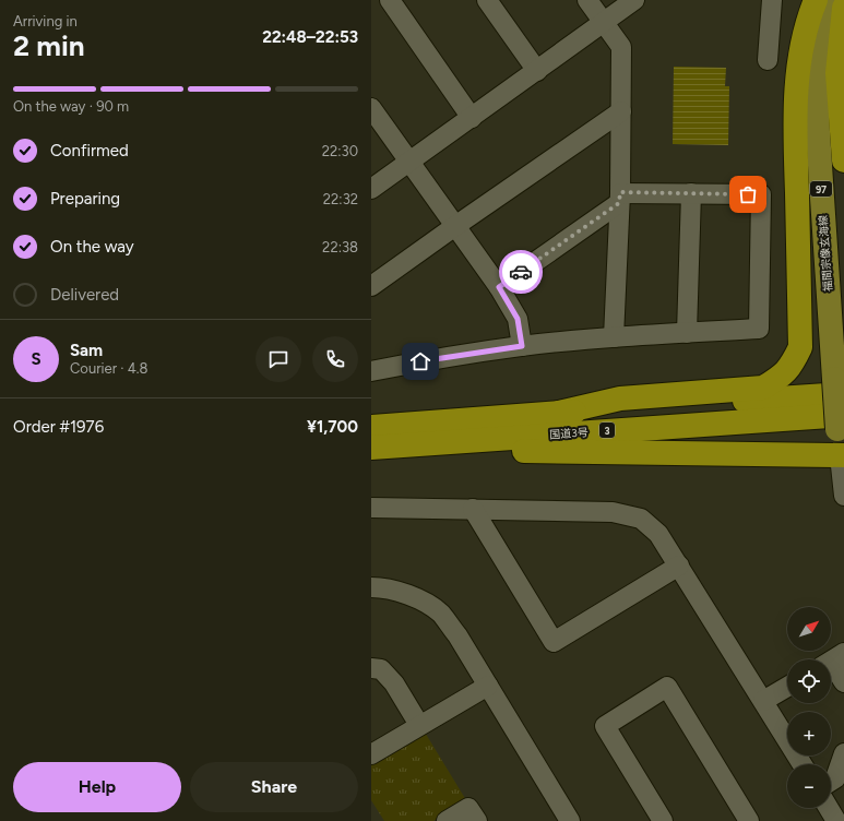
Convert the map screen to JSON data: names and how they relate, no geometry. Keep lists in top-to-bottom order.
{
  "streets": {
    "highway": ["3", "国道3号"],
    "main road": ["97", "福間宗像玄海線"]
  },
  "crossings": [
    ["福間宗像玄海線", "国道3号"]
  ],
  "north": "top right",
  "page": {
    "heading": ["2 min", "Arriving in", "22:48–22:53"],
    "panel": [
      "Sam",
      "Courier · 4.8",
      "Order #1976",
      "¥1,700"
    ],
    "bar": "On the way · 90 m",
    "list": [
      ["Confirmed", "22:30"],
      ["Preparing", "22:32"],
      ["On the way", "22:38"],
      "Delivered"
    ],
    "round": "S",
    "map_buttons": ["+", "−"],
    "buttons": ["Help", "Share"]
  }
}
